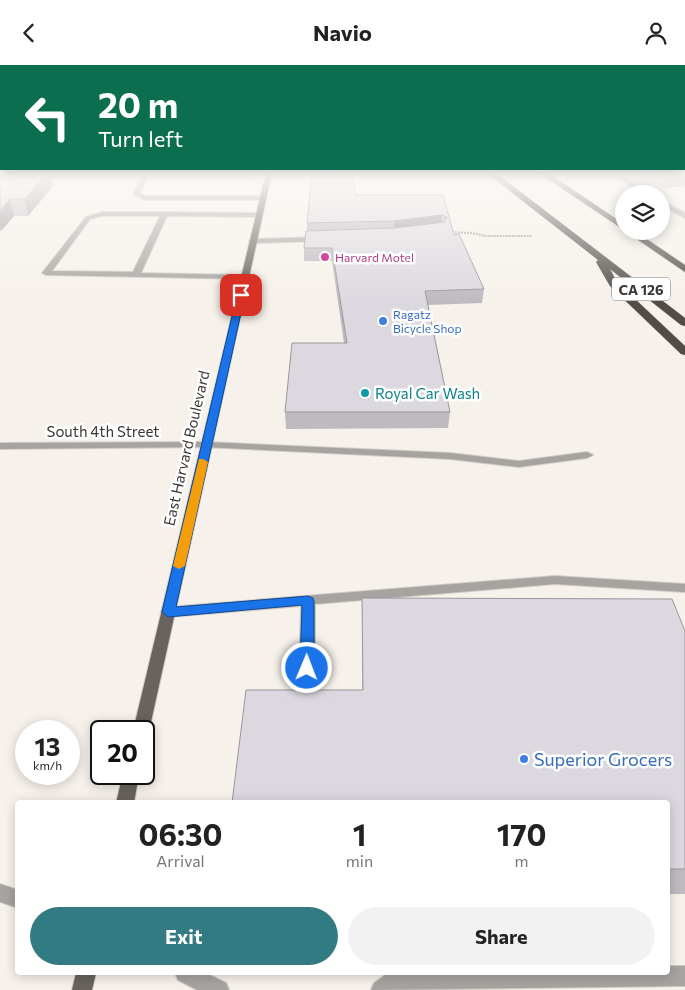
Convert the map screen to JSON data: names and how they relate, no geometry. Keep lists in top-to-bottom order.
{
  "streets": {
    "highway": ["CA 126"],
    "main road": ["East Harvard Boulevard"],
    "street": ["South 4th Street"]
  },
  "crossings": [
    ["South 4th Street", "East Harvard Boulevard"]
  ],
  "places": [
    "Harvard Motel",
    "Ragatz Bicycle Shop",
    "Royal Car Wash",
    "Superior Grocers"
  ],
  "page": {
    "header": "Navio",
    "turn": ["20 m", "Turn left"],
    "speed": "13 km/h",
    "limit": "20",
    "eta": [
      "06:30",
      "Arrival",
      "1",
      "min",
      "170",
      "m"
    ],
    "buttons": ["Exit", "Share"]
  }
}
